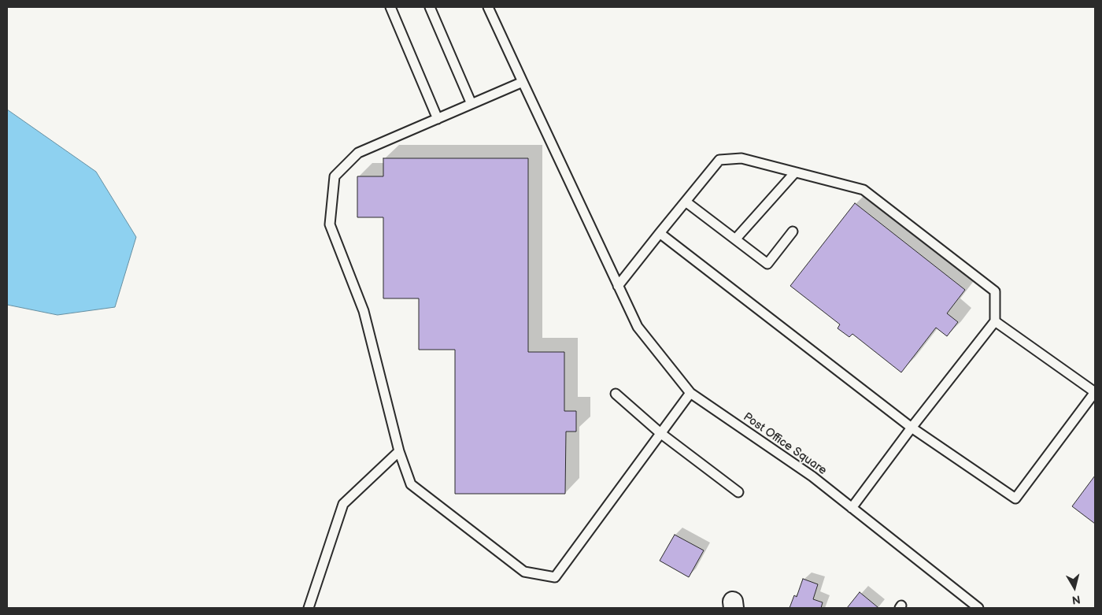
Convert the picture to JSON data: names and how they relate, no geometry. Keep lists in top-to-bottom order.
{
  "streets": {
    "lane": ["Post Office Square"]
  },
  "north": "bottom"
}
